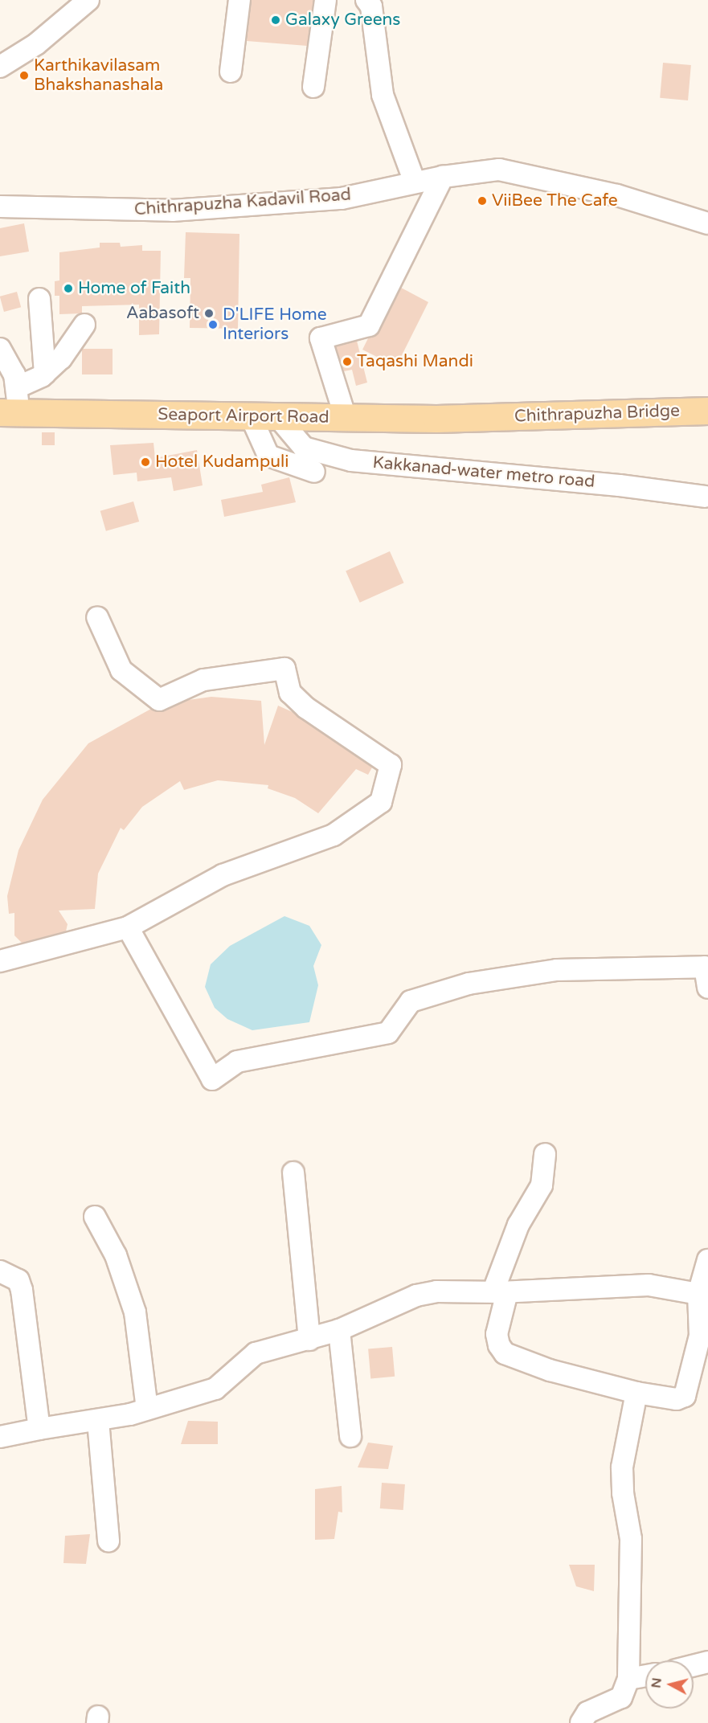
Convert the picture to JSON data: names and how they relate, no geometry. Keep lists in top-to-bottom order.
{
  "streets": {
    "main road": ["Chithrapuzha Bridge", "Seaport Airport Road"],
    "street": ["Chithrapuzha Kadavil Road", "Kakkanad-water metro road"]
  },
  "crossings": [
    ["Chithrapuzha Bridge", "Seaport Airport Road"],
    ["Seaport Airport Road", "Kakkanad-water metro road"]
  ],
  "places": [
    "Galaxy Greens",
    "Karthikavilasam Bhakshanashala",
    "ViiBee The Cafe",
    "Home of Faith",
    "Aabasoft",
    "D'LIFE Home Interiors",
    "Taqashi Mandi",
    "Hotel Kudampuli"
  ],
  "north": "left"
}
